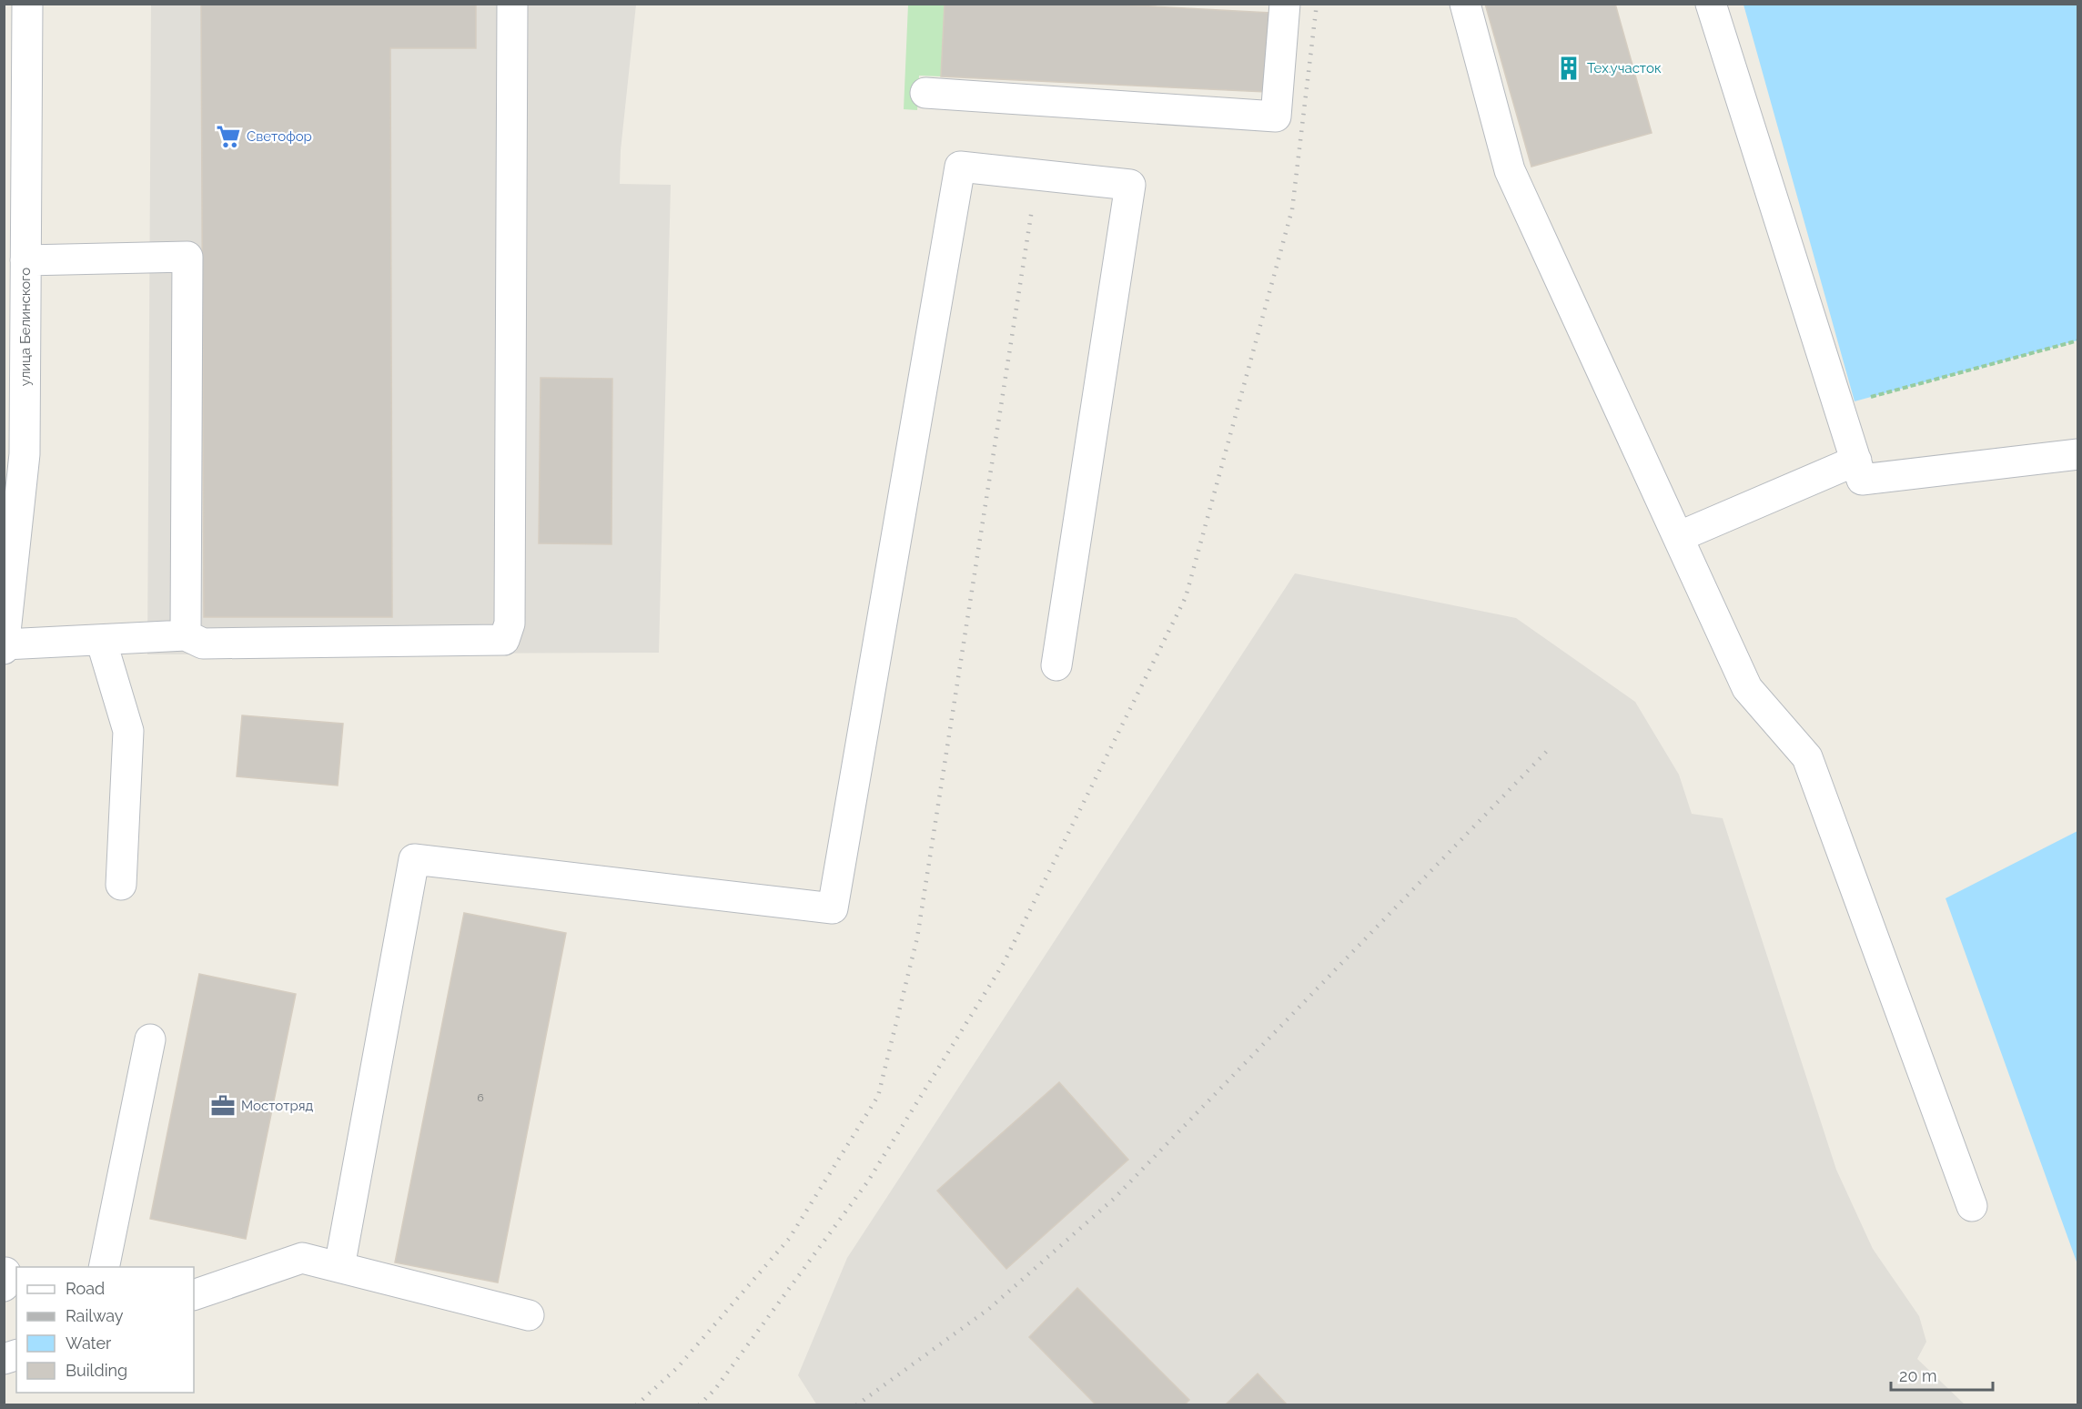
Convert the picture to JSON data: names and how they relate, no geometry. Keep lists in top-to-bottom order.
{
  "streets": {
    "street": ["улица Белинского"]
  },
  "places": {
    "building": ["Тех.участок"],
    "supermarket": ["Светофор"],
    "office": ["Мостотряд"]
  },
  "house_numbers": ["6"],
  "legend": [
    "Road",
    "Railway",
    "Water",
    "Building"
  ],
  "scale_bar": "20 m"
}
